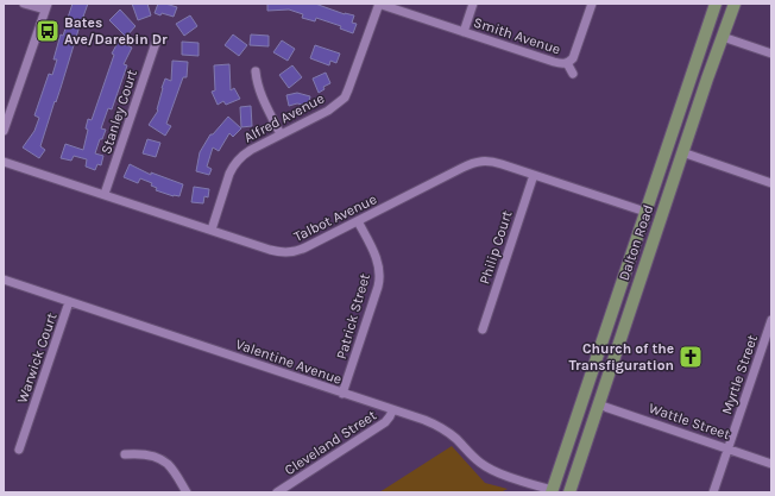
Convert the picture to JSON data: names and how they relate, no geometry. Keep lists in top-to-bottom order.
{
  "streets": {
    "main road": ["Dalton Road"],
    "street": [
      "Smith Avenue",
      "Stanley Court",
      "Alfred Avenue",
      "Talbot Avenue",
      "Philip Court",
      "Patrick Street",
      "Warwick Court",
      "Valentine Avenue",
      "Myrtle Street",
      "Wattle Street",
      "Cleveland Street"
    ]
  },
  "crossings": [
    ["Smith Avenue", "Alfred Avenue"],
    ["Stanley Court", "Talbot Avenue"],
    ["Alfred Avenue", "Talbot Avenue"],
    ["Talbot Avenue", "Dalton Road"],
    ["Talbot Avenue", "Philip Court"],
    ["Talbot Avenue", "Patrick Street"],
    ["Dalton Road", "Valentine Avenue"],
    ["Dalton Road", "Wattle Street"],
    ["Patrick Street", "Valentine Avenue"],
    ["Warwick Court", "Valentine Avenue"],
    ["Valentine Avenue", "Cleveland Street"],
    ["Myrtle Street", "Wattle Street"]
  ],
  "places": {
    "bus stop": ["Bates Ave/Darebin Dr"],
    "church": ["Church of the Transfiguration"]
  }
}
